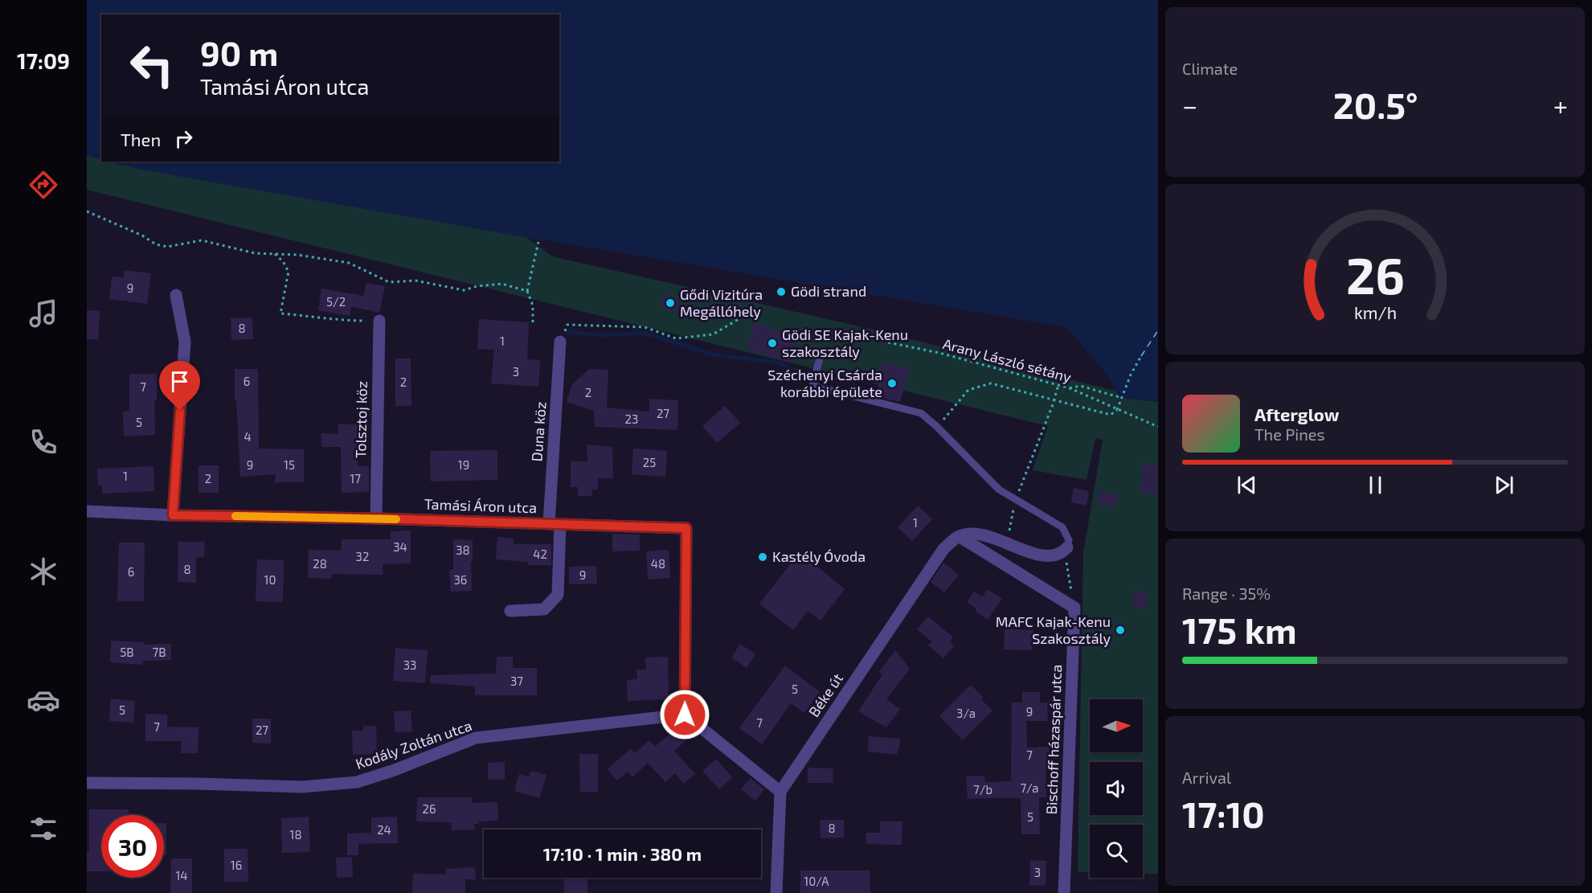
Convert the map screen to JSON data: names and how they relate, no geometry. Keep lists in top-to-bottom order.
{
  "streets": {
    "street": [
      "Tolsztoj köz",
      "Duna köz",
      "Tamási Áron utca",
      "Béke út",
      "Bischoff házaspár utca",
      "Kodály Zoltán utca"
    ],
    "path": ["Arany László sétány"]
  },
  "crossings": [
    ["Tolsztoj köz", "Tamási Áron utca"],
    ["Duna köz", "Tamási Áron utca"],
    ["Tamási Áron utca", "Kodály Zoltán utca"]
  ],
  "places": [
    "Gödi strand",
    "Gődi Vizitúra Megállóhely",
    "Gödi SE Kajak-Kenu szakosztály",
    "Széchenyi Csárda korábbi épülete",
    "Kastély Óvoda",
    "MAFC Kajak-Kenu Szakosztály"
  ],
  "house_numbers": [
    "9",
    "5/2",
    "8",
    "1",
    "3",
    "6",
    "2",
    "7",
    "2",
    "27",
    "23",
    "5",
    "4",
    "25",
    "9",
    "15",
    "19",
    "1",
    "2",
    "17",
    "1",
    "34",
    "38",
    "42",
    "32",
    "28",
    "48",
    "8",
    "6",
    "9",
    "10",
    "36",
    "5B",
    "7B",
    "33",
    "37",
    "5",
    "5",
    "9",
    "3/a",
    "7",
    "7",
    "27",
    "7",
    "7/a",
    "7/b",
    "26",
    "5",
    "8",
    "24",
    "18",
    "16",
    "3",
    "14",
    "10/A"
  ],
  "north": "right",
  "page": {
    "tabs": "17:09",
    "tile": [
      "Climate",
      ["Range · 35%", "175 km"],
      ["Arrival", "17:10"]
    ],
    "turn": ["90 m", "Tamási Áron utca"],
    "heat": ["−", "20.5°", "+"],
    "then": "Then",
    "song": ["Afterglow", "The Pines"],
    "limit": "30",
    "trip": "17:10 · 1 min · 380 m",
    "gauge": ["26", "km/h"]
  }
}
